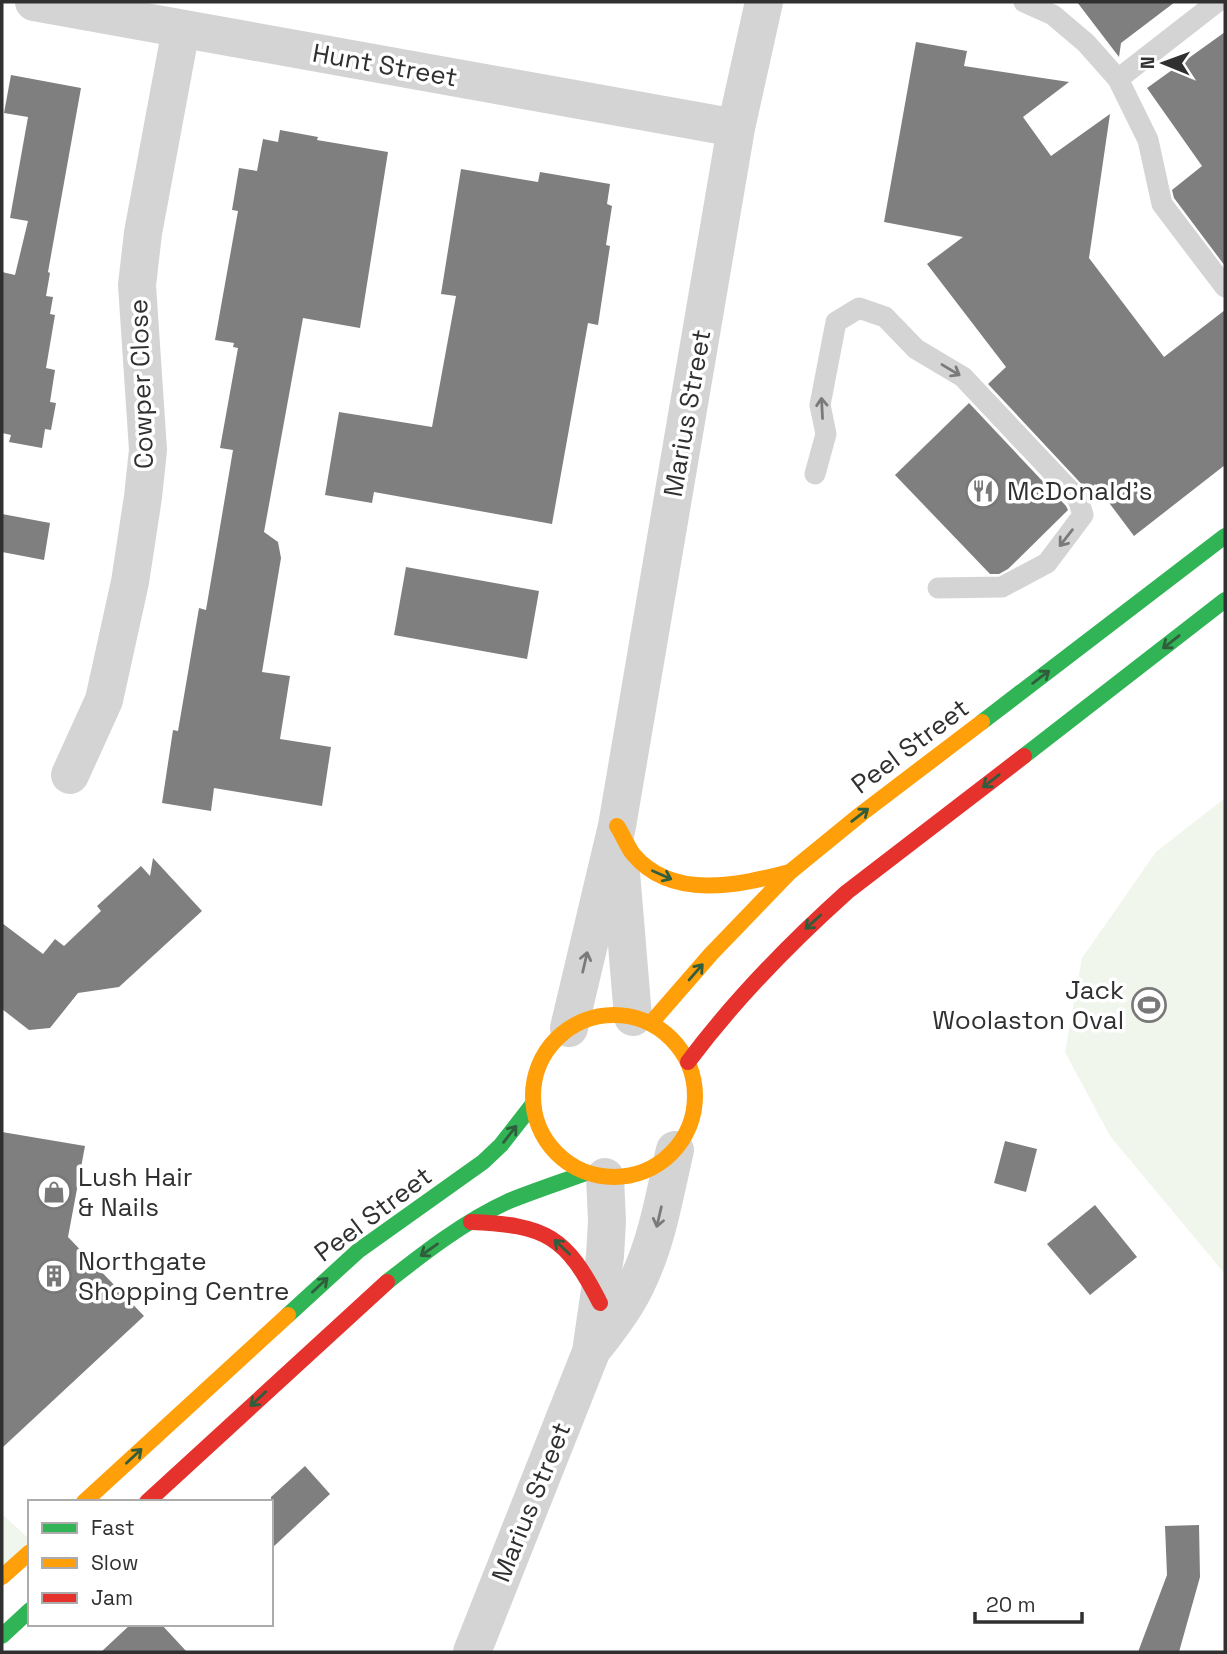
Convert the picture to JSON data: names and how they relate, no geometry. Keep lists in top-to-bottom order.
{
  "streets": {
    "main road": ["Peel Street"],
    "street": ["Hunt Street", "Cowper Close", "Marius Street"]
  },
  "crossings": [
    ["Hunt Street", "Cowper Close"],
    ["Hunt Street", "Marius Street"],
    ["Marius Street", "Peel Street"]
  ],
  "places": {
    "restaurant": ["McDonald's"],
    "sports": ["Jack Woolaston Oval"],
    "shop": ["Lush Hair & Nails"],
    "building": ["Northgate Shopping Centre"]
  },
  "legend": ["Fast", "Slow", "Jam"],
  "scale_bar": "20 m",
  "north": "left"
}
